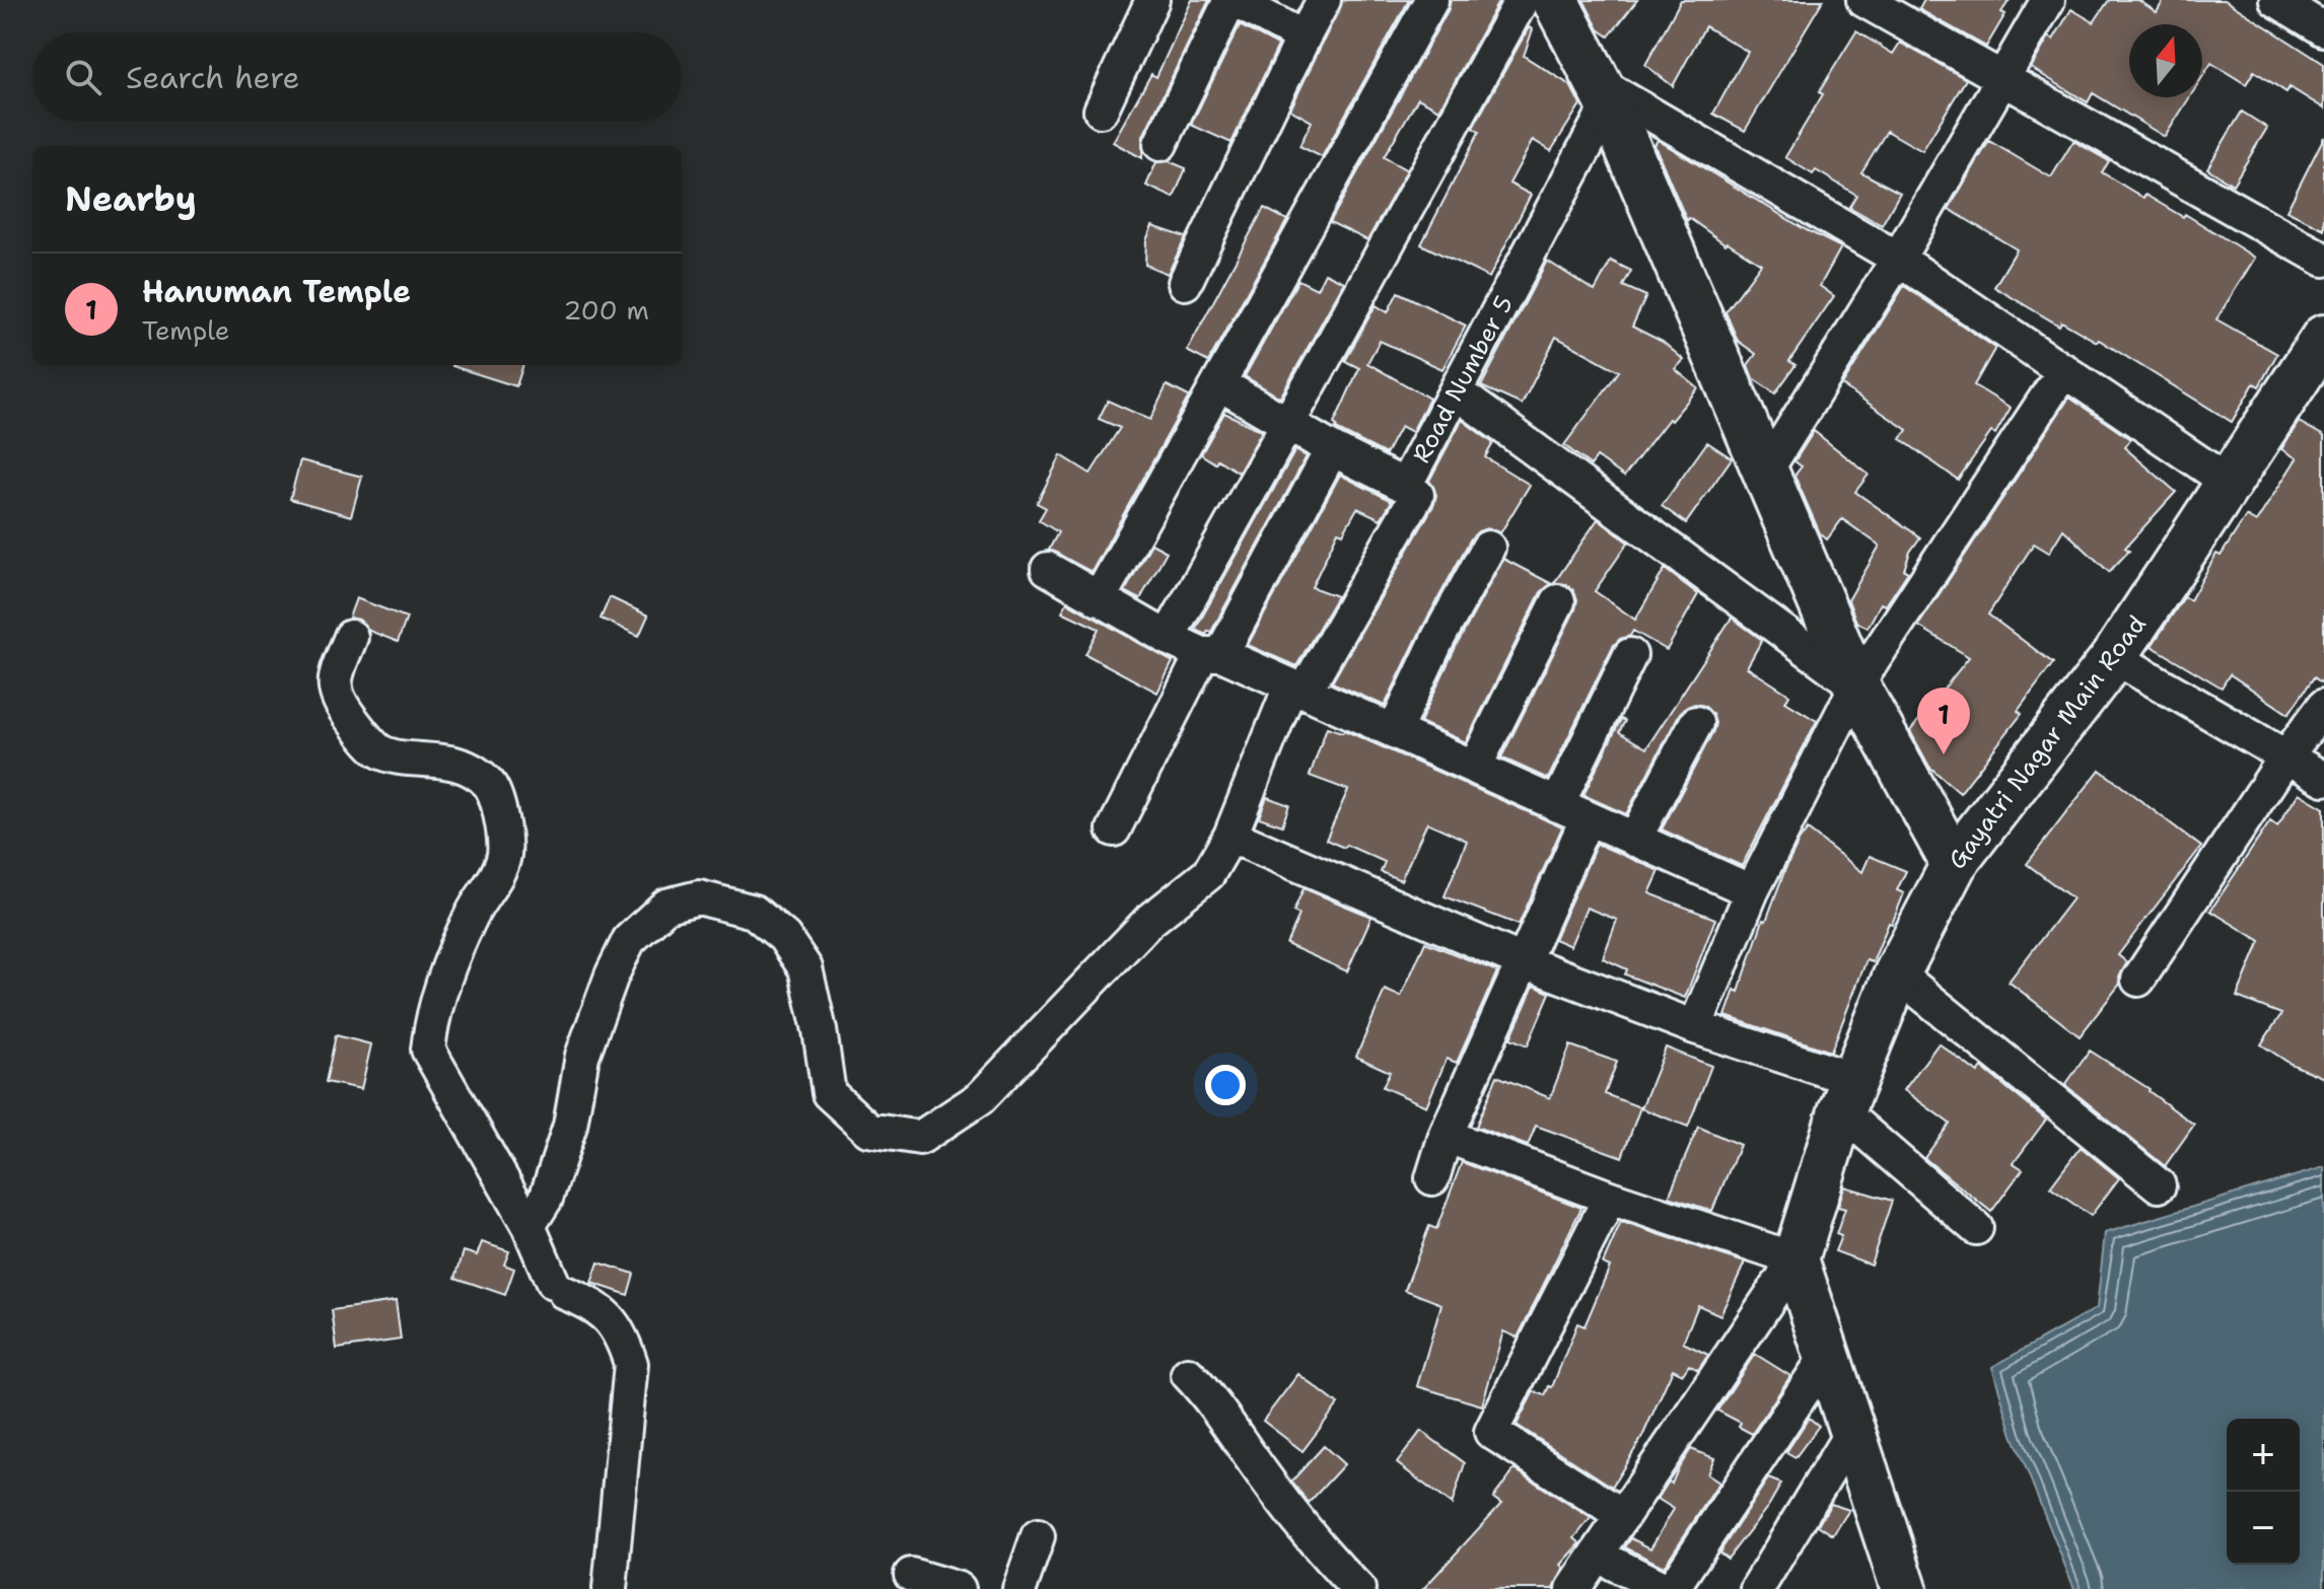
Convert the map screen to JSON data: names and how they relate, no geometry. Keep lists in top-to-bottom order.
{
  "streets": {
    "street": ["Road Number 5", "Gayatri Nagar Main Road"]
  },
  "north": "top",
  "page": {
    "search": "Search here",
    "heading": "Nearby",
    "list": [
      {
        "mark": "1",
        "name": "Hanuman Temple",
        "note": "Temple",
        "value": "200 m"
      }
    ],
    "pins": "1",
    "map_buttons": ["+", "−"]
  }
}
